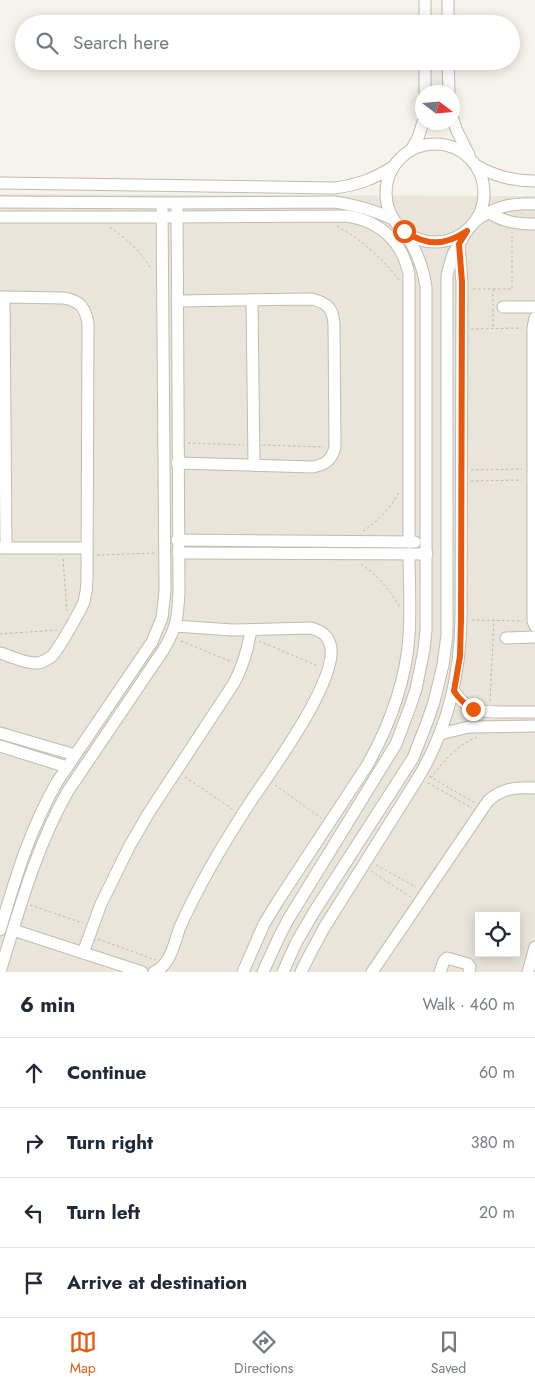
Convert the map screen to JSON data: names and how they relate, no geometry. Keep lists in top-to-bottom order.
{
  "north": "right",
  "page": {
    "search": "Search here",
    "heading": ["6 min", "Walk · 460 m"],
    "list": [
      ["Continue", "60 m"],
      ["Turn right", "380 m"],
      ["Turn left", "20 m"],
      "Arrive at destination"
    ],
    "nav": ["Map", "Directions", "Saved"]
  }
}
